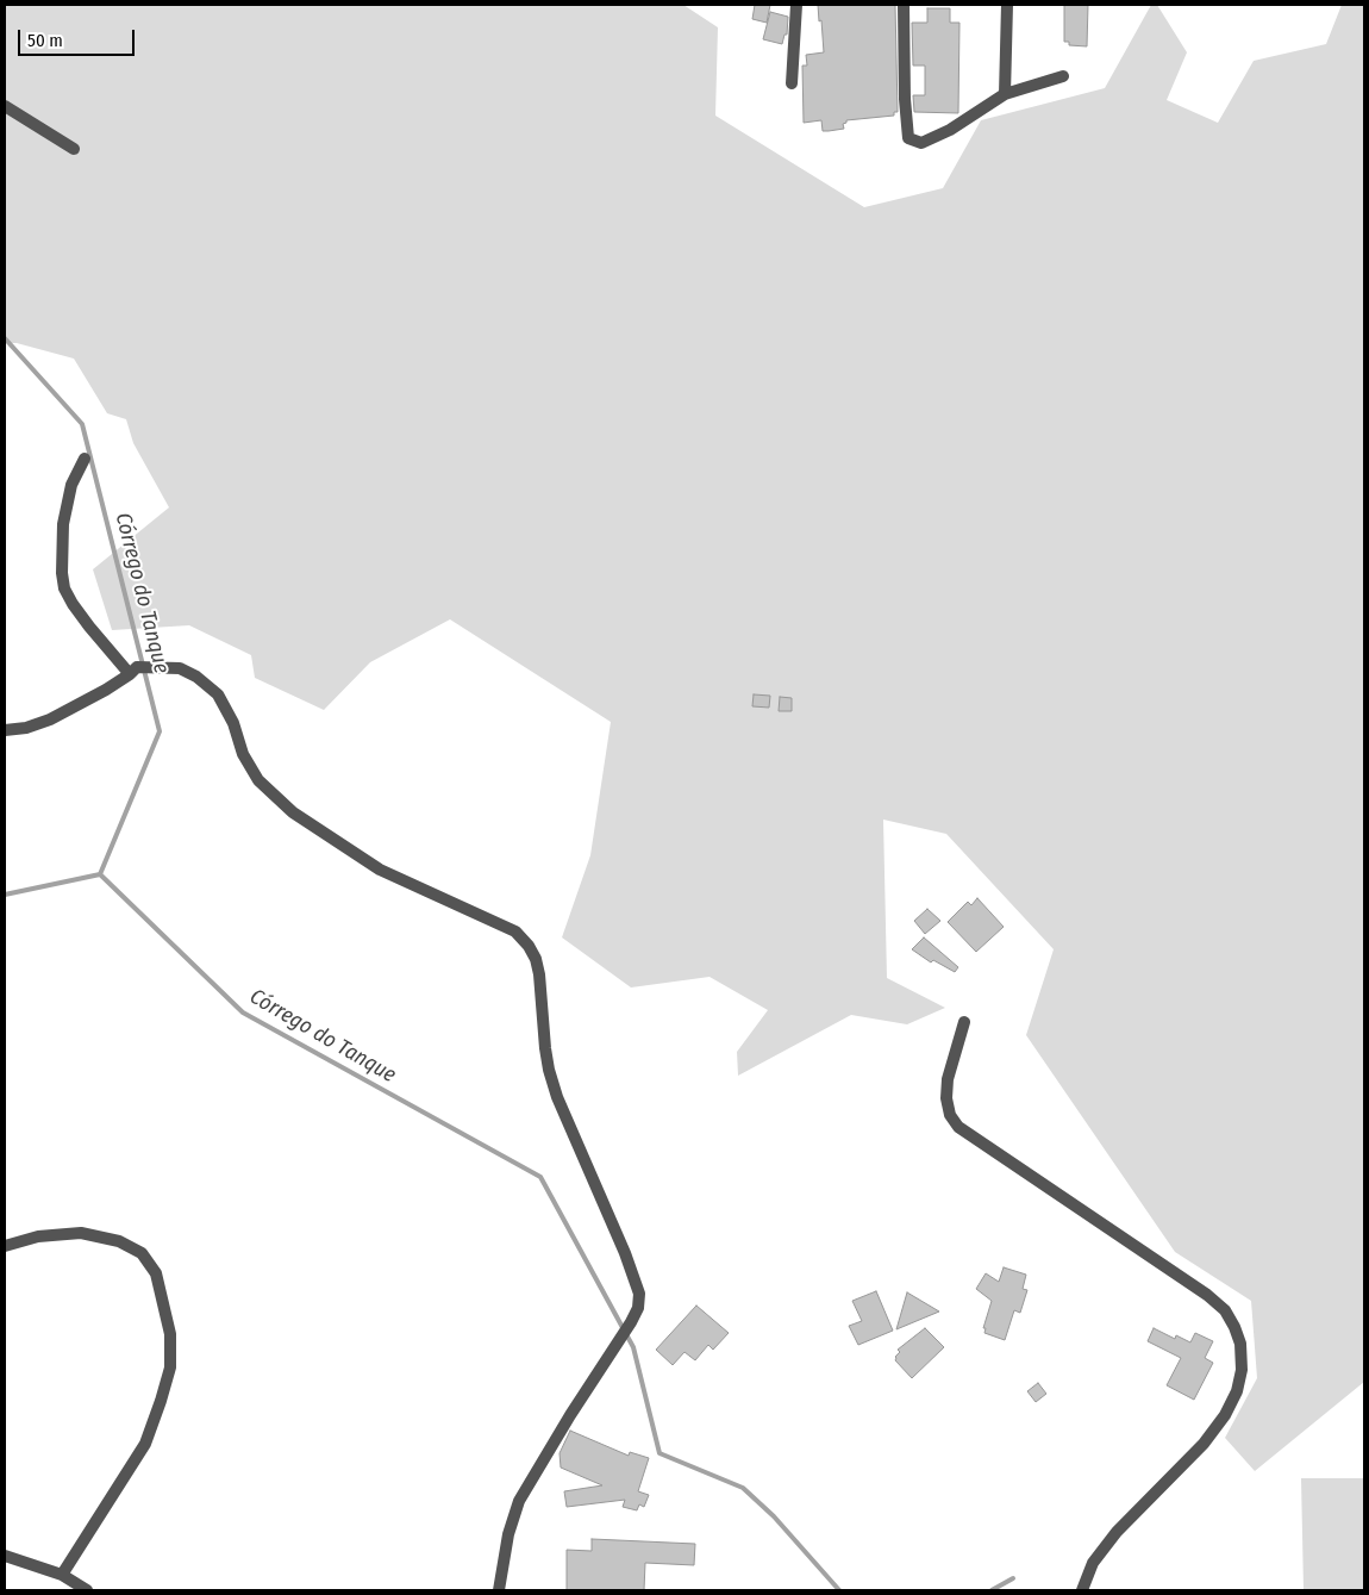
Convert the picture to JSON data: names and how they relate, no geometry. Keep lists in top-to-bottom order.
{
  "water": ["Córrego do Tanque"],
  "scale_bar": "50 m"
}
